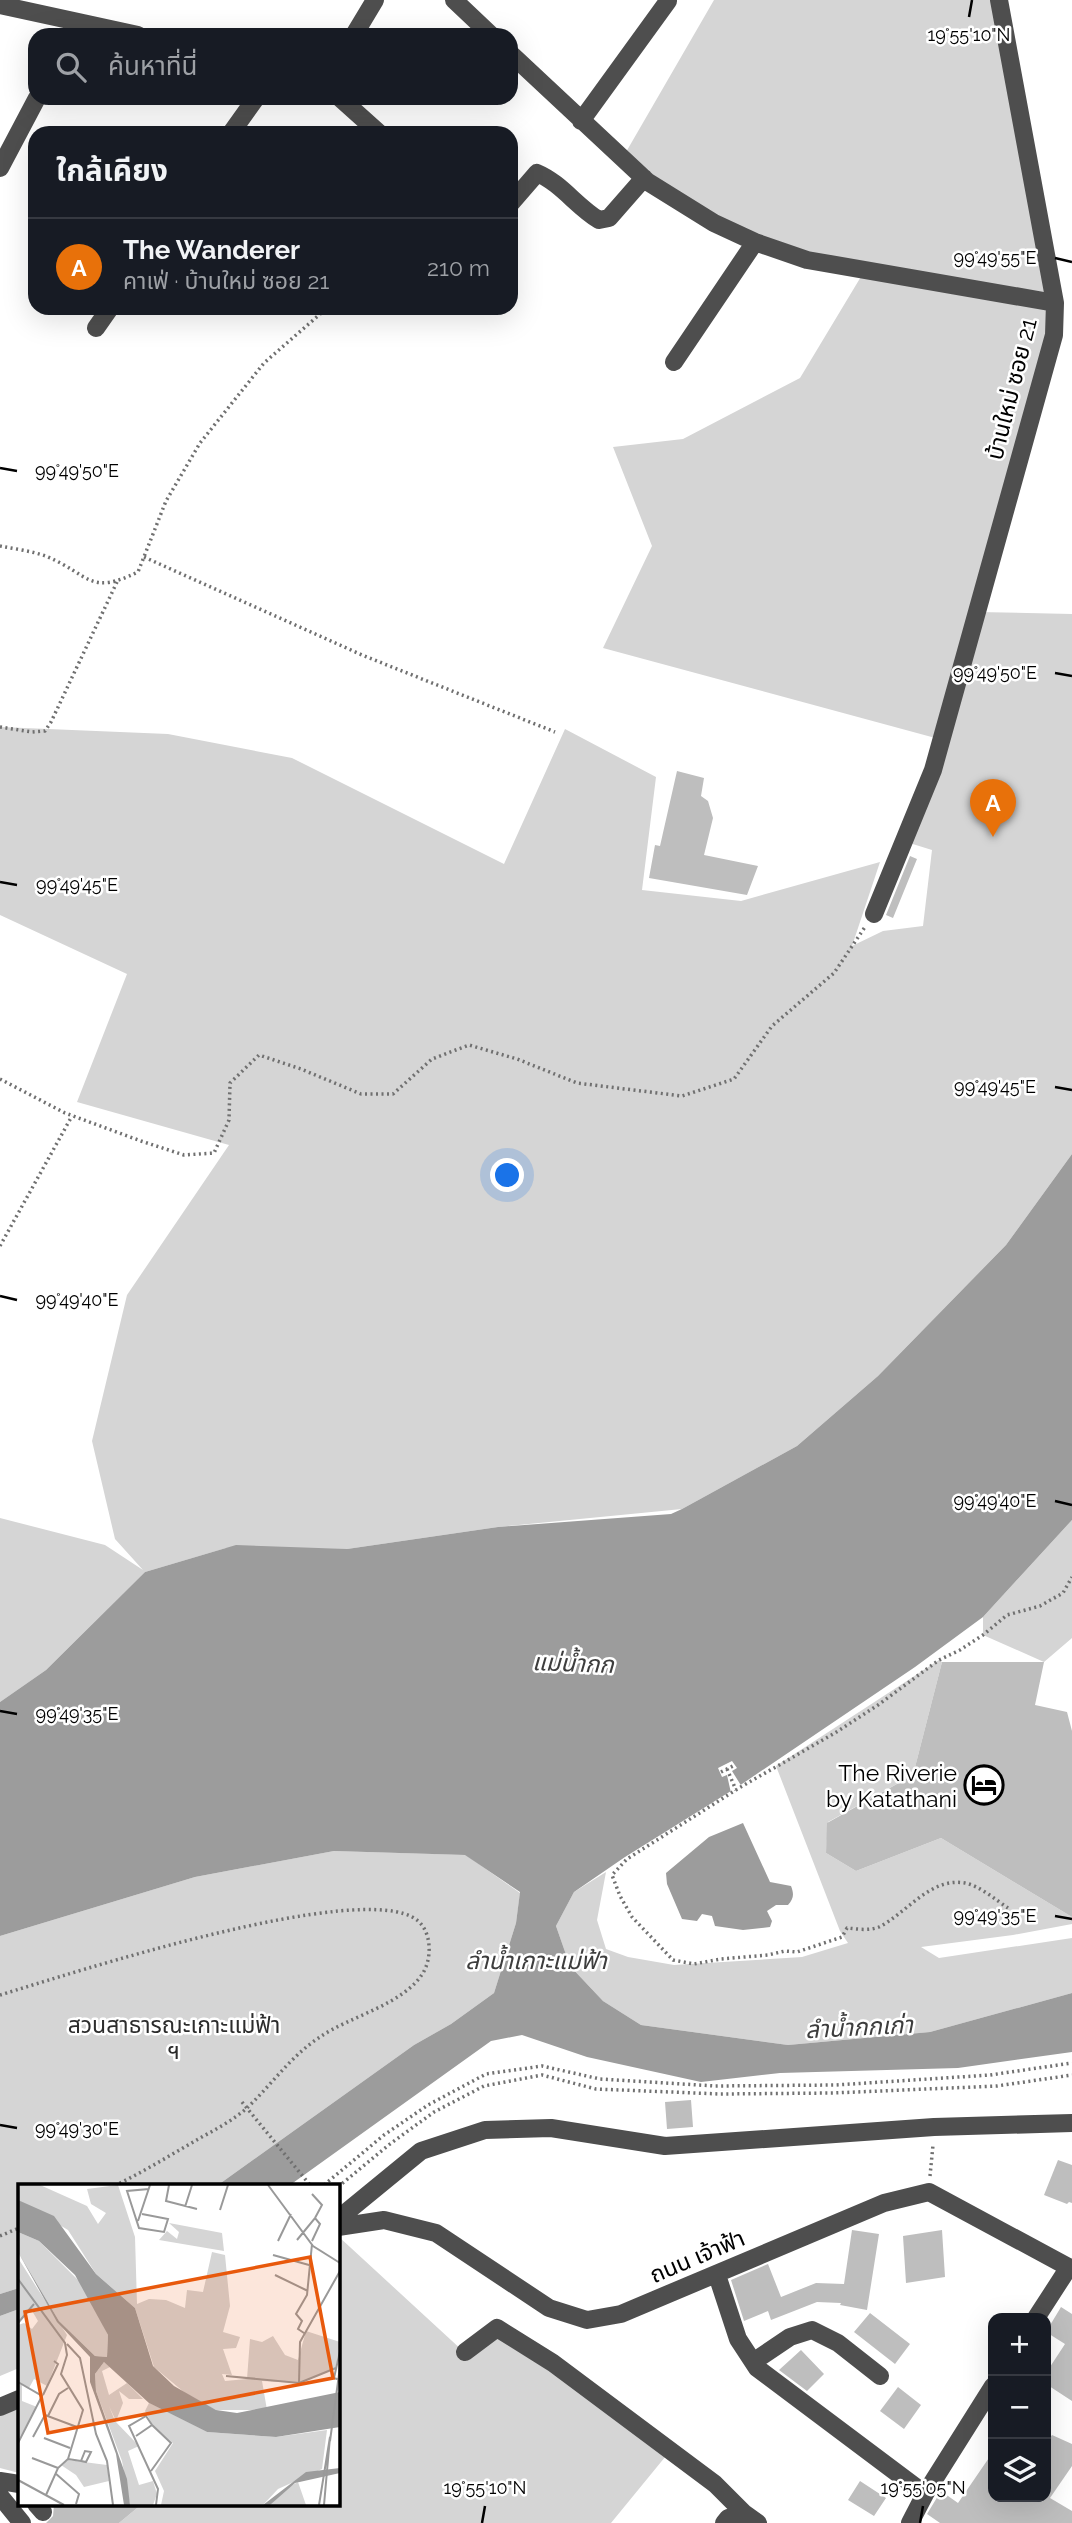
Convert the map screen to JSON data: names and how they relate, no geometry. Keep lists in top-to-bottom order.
{
  "streets": {
    "street": ["บ้านใหม่ ซอย 21", "ถนน เจ้าฟ้า"]
  },
  "water": ["แม่น้ำกก", "ลำน้ำเกาะแม่ฟ้า", "ลำน้ำกกเก่า"],
  "parks": ["สวนสาธารณะเกาะแม่ฟ้า ฯ"],
  "places": {
    "hotel": ["The Riverie by Katathani"]
  },
  "page": {
    "search": "ค้นหาที่นี่",
    "heading": "ใกล้เคียง",
    "list": [
      {
        "mark": "A",
        "name": "The Wanderer",
        "note": "คาเฟ่ · บ้านใหม่ ซอย 21",
        "value": "210 m"
      }
    ],
    "pins": "A",
    "map_buttons": ["+", "−"]
  },
  "coordinates": [
    "19°55'10\"N",
    "99°49'55\"E",
    "99°49'50\"E",
    "99°49'45\"E",
    "99°49'40\"E",
    "99°49'35\"E",
    "99°49'30\"E",
    "19°55'05\"N"
  ]
}
